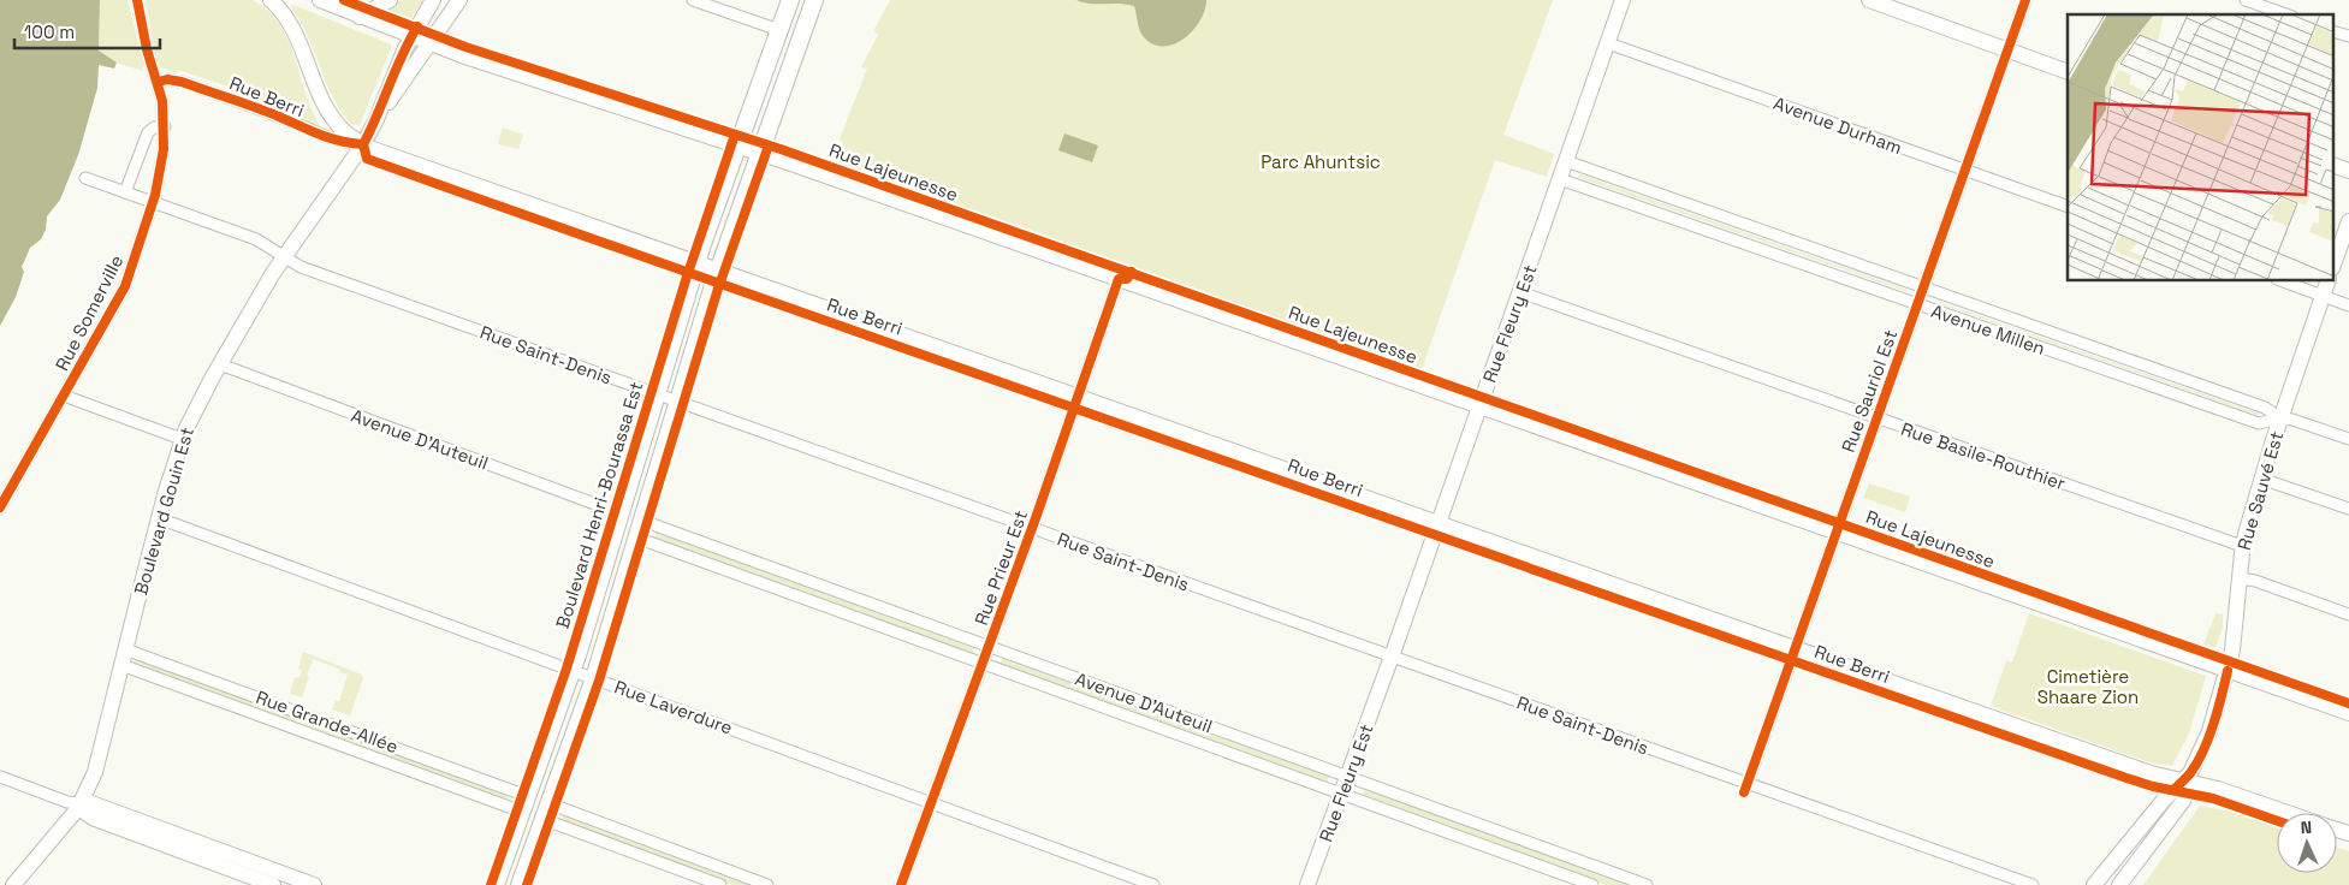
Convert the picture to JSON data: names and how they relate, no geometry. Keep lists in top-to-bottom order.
{
  "streets": {
    "main road": [
      "Rue Berri",
      "Rue Lajeunesse",
      "Rue Fleury Est",
      "Rue Sauvé Est",
      "Boulevard Henri-Bourassa Est",
      "Boulevard Gouin Est"
    ],
    "street": [
      "Avenue Durham",
      "Rue Somerville",
      "Avenue Millen",
      "Rue Saint-Denis",
      "Rue Sauriol Est",
      "Avenue D'Auteuil",
      "Rue Basile-Routhier",
      "Rue Prieur Est",
      "Rue Laverdure",
      "Rue Grande-Allée"
    ]
  },
  "crossings": [
    ["Rue Berri", "Rue Somerville"],
    ["Rue Berri", "Rue Fleury Est"],
    ["Rue Berri", "Rue Sauriol Est"],
    ["Rue Berri", "Rue Sauvé Est"],
    ["Rue Berri", "Boulevard Henri-Bourassa Est"],
    ["Rue Berri", "Boulevard Gouin Est"],
    ["Rue Berri", "Rue Prieur Est"],
    ["Avenue Durham", "Rue Fleury Est"],
    ["Avenue Durham", "Rue Sauriol Est"],
    ["Rue Lajeunesse", "Rue Fleury Est"],
    ["Rue Lajeunesse", "Rue Sauriol Est"],
    ["Rue Lajeunesse", "Rue Sauvé Est"],
    ["Rue Lajeunesse", "Boulevard Henri-Bourassa Est"],
    ["Rue Lajeunesse", "Boulevard Gouin Est"],
    ["Rue Lajeunesse", "Rue Prieur Est"],
    ["Rue Somerville", "Rue Saint-Denis"],
    ["Rue Fleury Est", "Avenue Millen"],
    ["Rue Fleury Est", "Rue Saint-Denis"],
    ["Rue Fleury Est", "Avenue D'Auteuil"],
    ["Rue Fleury Est", "Rue Basile-Routhier"],
    ["Avenue Millen", "Rue Sauriol Est"],
    ["Avenue Millen", "Rue Sauvé Est"],
    ["Rue Saint-Denis", "Rue Sauriol Est"],
    ["Rue Saint-Denis", "Boulevard Henri-Bourassa Est"],
    ["Rue Saint-Denis", "Boulevard Gouin Est"],
    ["Rue Saint-Denis", "Rue Prieur Est"],
    ["Rue Sauriol Est", "Rue Basile-Routhier"],
    ["Avenue D'Auteuil", "Boulevard Henri-Bourassa Est"],
    ["Avenue D'Auteuil", "Boulevard Gouin Est"],
    ["Avenue D'Auteuil", "Rue Prieur Est"],
    ["Rue Basile-Routhier", "Rue Sauvé Est"],
    ["Boulevard Henri-Bourassa Est", "Rue Laverdure"],
    ["Boulevard Henri-Bourassa Est", "Rue Grande-Allée"],
    ["Boulevard Gouin Est", "Rue Laverdure"],
    ["Boulevard Gouin Est", "Rue Grande-Allée"],
    ["Rue Prieur Est", "Rue Laverdure"]
  ],
  "parks": ["Parc Ahuntsic", "Cimetière Shaare Zion"],
  "scale_bar": "100 m",
  "north": "top"
}
